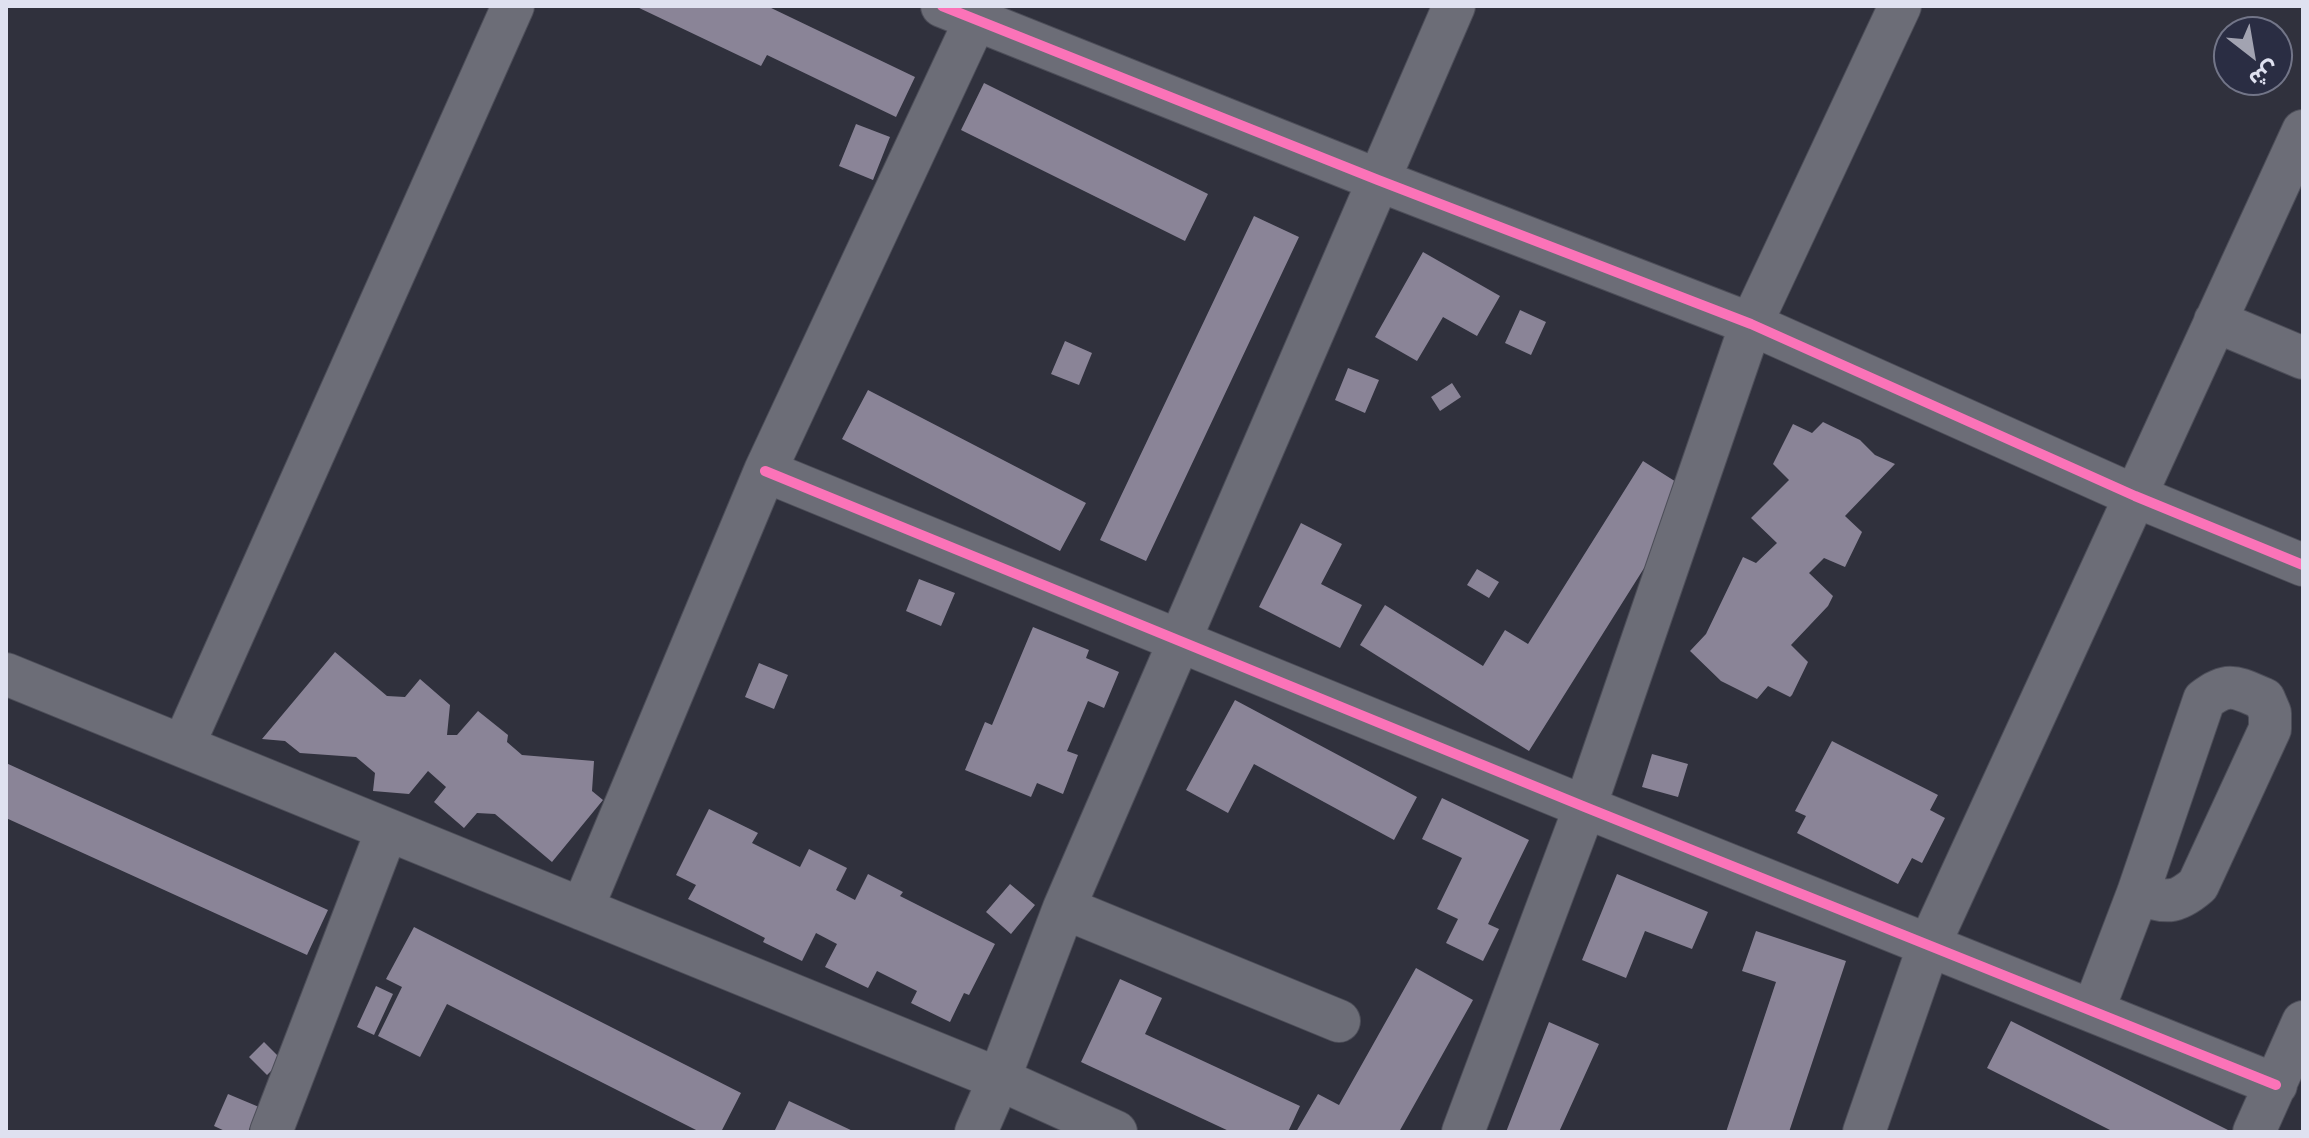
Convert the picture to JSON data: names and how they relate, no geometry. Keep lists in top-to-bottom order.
{
  "north": "bottom right"
}
